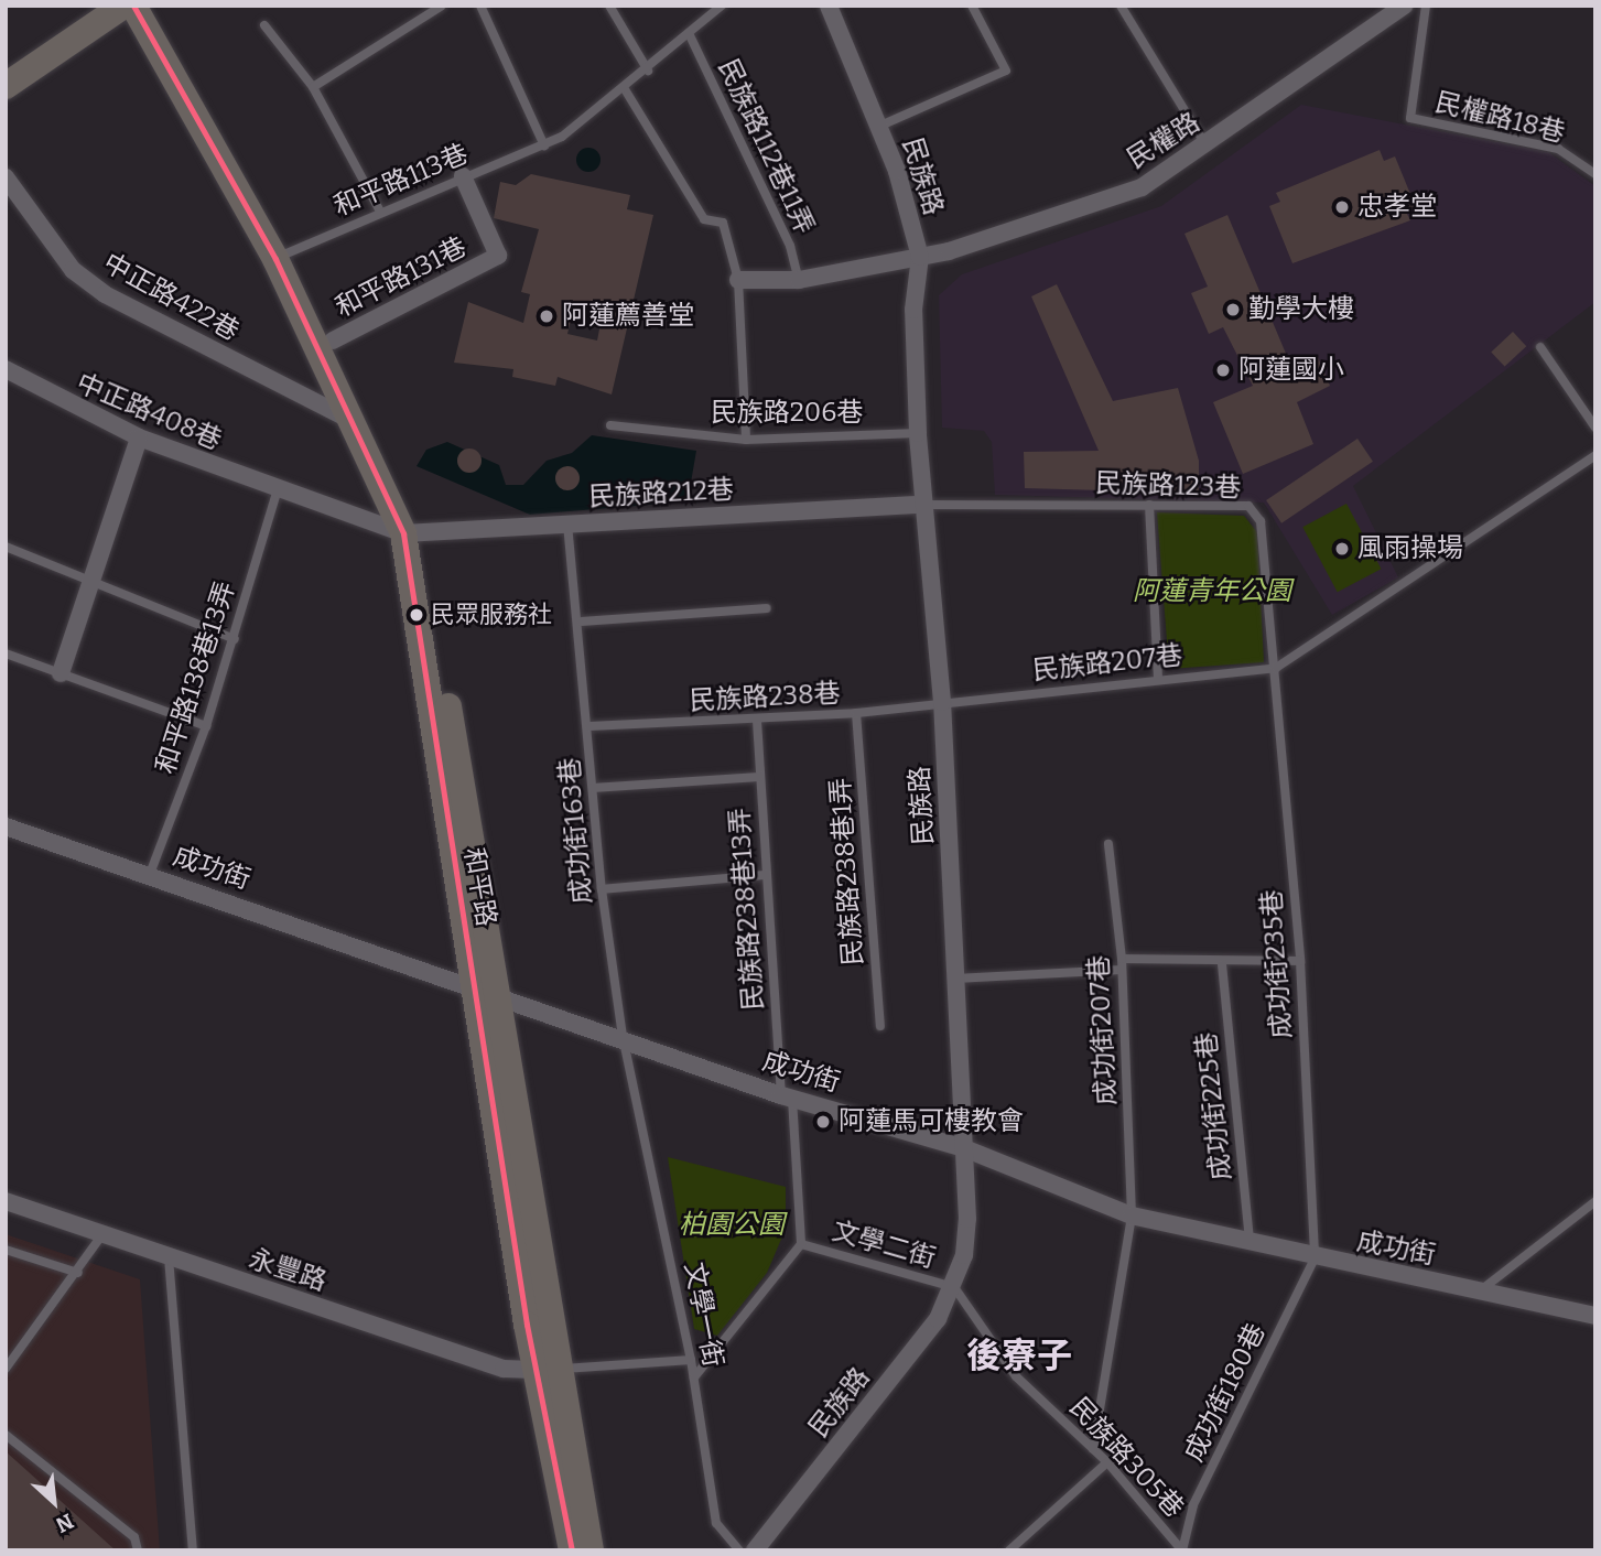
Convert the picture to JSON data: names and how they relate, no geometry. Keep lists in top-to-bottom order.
{
  "streets": {
    "main road": ["和平路"],
    "street": [
      "民權路",
      "民族路",
      "和平路131巷",
      "中正路422巷",
      "中正路408巷",
      "民族路212巷",
      "成功街",
      "永豐路"
    ],
    "lane": [
      "民權路18巷",
      "民族路112巷11弄",
      "和平路113巷",
      "民族路206巷",
      "民族路123巷",
      "民族路207巷",
      "和平路138巷13弄",
      "民族路238巷",
      "成功街163巷",
      "民族路238巷1弄",
      "民族路238巷13弄",
      "成功街235巷",
      "成功街207巷",
      "成功街225巷",
      "文學二街",
      "文學一街",
      "成功街180巷",
      "民族路305巷"
    ]
  },
  "crossings": [
    ["民權路", "民族路112巷11弄"],
    ["民權路", "民族路"],
    ["民族路112巷11弄", "和平路113巷"],
    ["民族路", "民族路206巷"],
    ["民族路", "民族路123巷"],
    ["民族路", "民族路212巷"],
    ["民族路", "民族路207巷"],
    ["民族路", "民族路238巷"],
    ["民族路", "成功街"],
    ["民族路", "文學二街"],
    ["民族路", "民族路305巷"],
    ["和平路113巷", "和平路131巷"],
    ["和平路113巷", "和平路"],
    ["和平路131巷", "和平路"],
    ["中正路422巷", "和平路"],
    ["中正路408巷", "民族路212巷"],
    ["中正路408巷", "和平路138巷13弄"],
    ["中正路408巷", "和平路"],
    ["民族路123巷", "民族路212巷"],
    ["民族路123巷", "民族路207巷"],
    ["民族路123巷", "成功街235巷"],
    ["民族路212巷", "成功街163巷"],
    ["民族路212巷", "和平路"],
    ["民族路207巷", "民族路238巷"],
    ["民族路207巷", "成功街235巷"],
    ["和平路138巷13弄", "成功街"],
    ["民族路238巷", "成功街163巷"],
    ["民族路238巷", "民族路238巷1弄"],
    ["民族路238巷", "民族路238巷13弄"],
    ["成功街163巷", "成功街"],
    ["成功街163巷", "文學一街"],
    ["成功街", "和平路"],
    ["成功街", "民族路238巷13弄"],
    ["成功街", "成功街235巷"],
    ["成功街", "成功街207巷"],
    ["成功街", "成功街225巷"],
    ["成功街", "文學二街"],
    ["成功街", "文學一街"],
    ["成功街", "成功街180巷"],
    ["和平路", "永豐路"],
    ["民族路238巷13弄", "文學二街"],
    ["成功街235巷", "成功街180巷"],
    ["成功街207巷", "民族路305巷"],
    ["文學二街", "文學一街"],
    ["文學二街", "民族路305巷"],
    ["成功街180巷", "民族路305巷"]
  ],
  "districts": ["後寮子"],
  "parks": ["阿蓮青年公園", "柏園公園"],
  "places": [
    "忠孝堂",
    "勤學大樓",
    "阿蓮薦善堂",
    "阿蓮國小",
    "風雨操場",
    "民眾服務社",
    "阿蓮馬可樓教會"
  ],
  "north": "bottom right"
}
